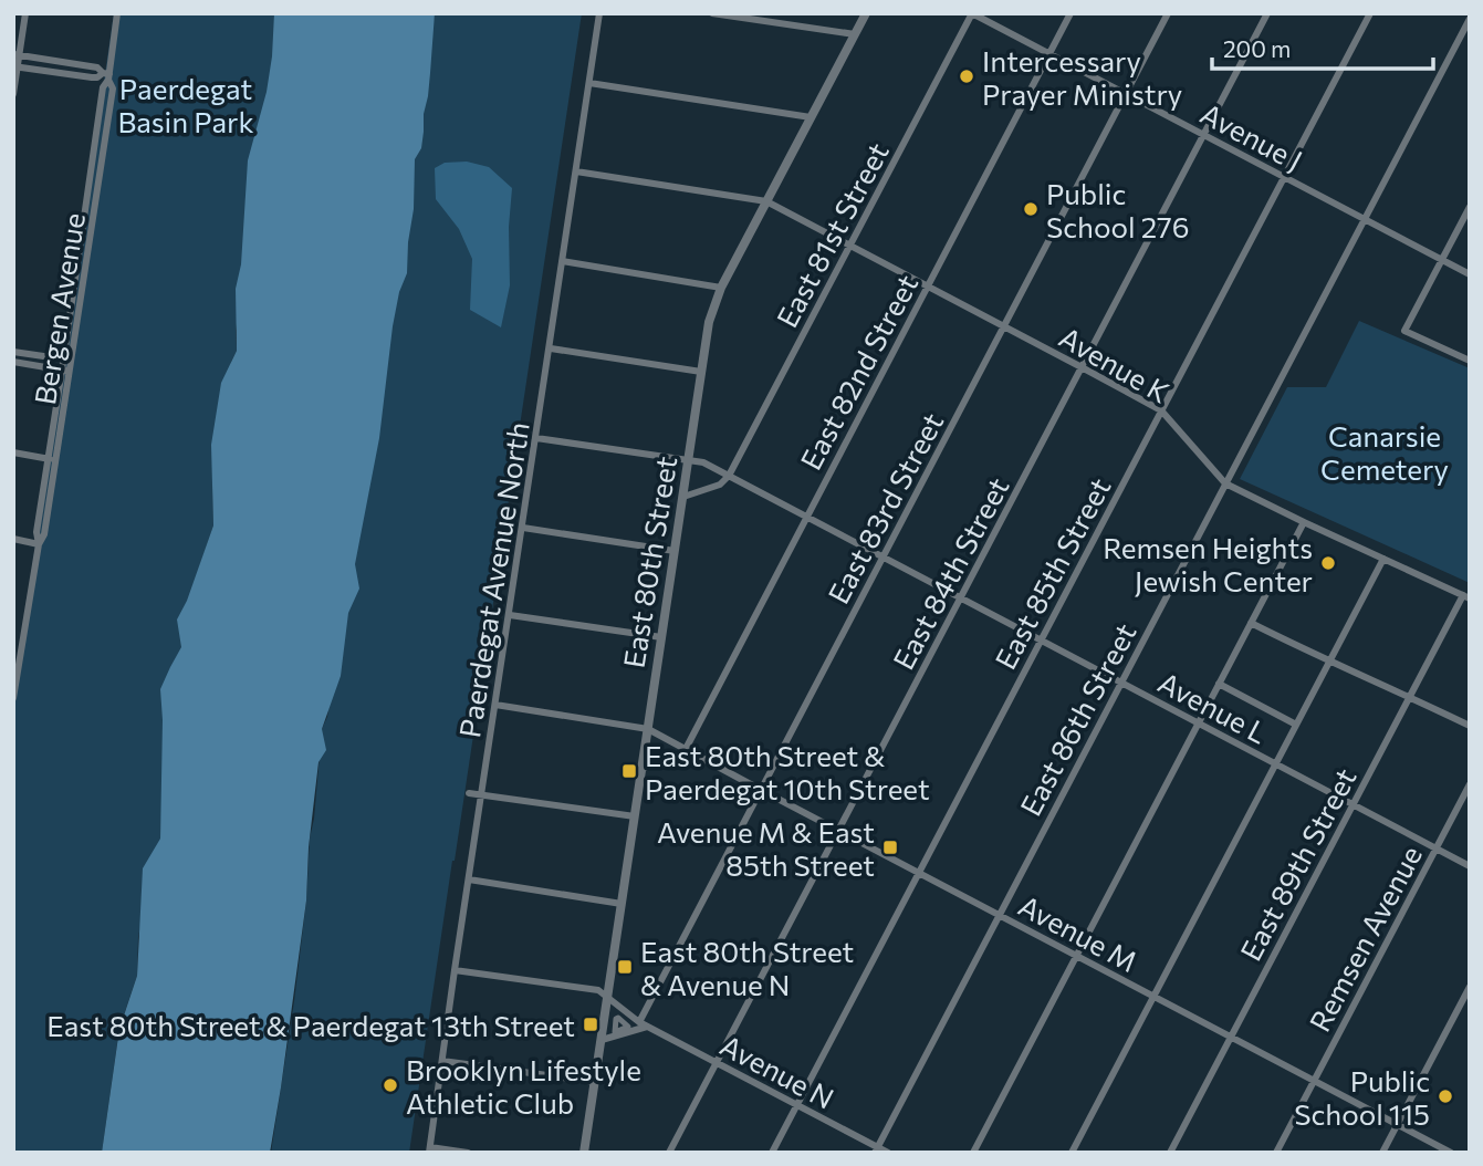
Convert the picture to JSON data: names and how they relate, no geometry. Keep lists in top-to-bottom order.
{
  "streets": {
    "street": [
      "Avenue J",
      "East 81st Street",
      "Bergen Avenue",
      "Avenue K",
      "East 82nd Street",
      "East 83rd Street",
      "East 80th Street",
      "East 84th Street",
      "East 85th Street",
      "Paerdegat Avenue North",
      "Avenue L",
      "East 86th Street",
      "East 89th Street",
      "Avenue M",
      "Remsen Avenue",
      "Avenue N"
    ]
  },
  "crossings": [
    ["Avenue J", "East 81st Street"],
    ["Avenue J", "East 82nd Street"],
    ["Avenue J", "East 83rd Street"],
    ["Avenue J", "East 84th Street"],
    ["Avenue J", "East 85th Street"],
    ["Avenue J", "East 86th Street"],
    ["East 81st Street", "Avenue K"],
    ["East 81st Street", "Avenue L"],
    ["Avenue K", "East 82nd Street"],
    ["Avenue K", "East 83rd Street"],
    ["Avenue K", "East 80th Street"],
    ["Avenue K", "East 84th Street"],
    ["Avenue K", "East 85th Street"],
    ["Avenue K", "Paerdegat Avenue North"],
    ["Avenue K", "East 86th Street"],
    ["Avenue K", "East 89th Street"],
    ["East 82nd Street", "Avenue L"],
    ["East 82nd Street", "Avenue M"],
    ["East 83rd Street", "Avenue L"],
    ["East 83rd Street", "Avenue M"],
    ["East 83rd Street", "Avenue N"],
    ["East 80th Street", "Avenue L"],
    ["East 80th Street", "Avenue M"],
    ["East 80th Street", "Avenue N"],
    ["East 84th Street", "Avenue L"],
    ["East 84th Street", "Avenue M"],
    ["East 84th Street", "Avenue N"],
    ["East 85th Street", "Avenue L"],
    ["East 85th Street", "Avenue M"],
    ["East 85th Street", "Avenue N"],
    ["Paerdegat Avenue North", "Avenue L"],
    ["Paerdegat Avenue North", "Avenue M"],
    ["Avenue L", "East 86th Street"],
    ["Avenue L", "East 89th Street"],
    ["Avenue L", "Remsen Avenue"],
    ["East 86th Street", "Avenue M"],
    ["East 86th Street", "Avenue N"],
    ["East 89th Street", "Avenue M"],
    ["Avenue M", "Remsen Avenue"]
  ],
  "parks": ["Paerdegat Basin Park", "Canarsie Cemetery"],
  "places": {
    "other": [
      "Intercessary Prayer Ministry",
      "Public School 276",
      "Remsen Heights Jewish Center",
      "Brooklyn Lifestyle Athletic Club",
      "Public School 115"
    ],
    "transit": [
      "East 80th Street & Paerdegat 10th Street",
      "Avenue M & East 85th Street",
      "East 80th Street & Avenue N",
      "East 80th Street & Paerdegat 13th Street"
    ]
  },
  "scale_bar": "200 m"
}
